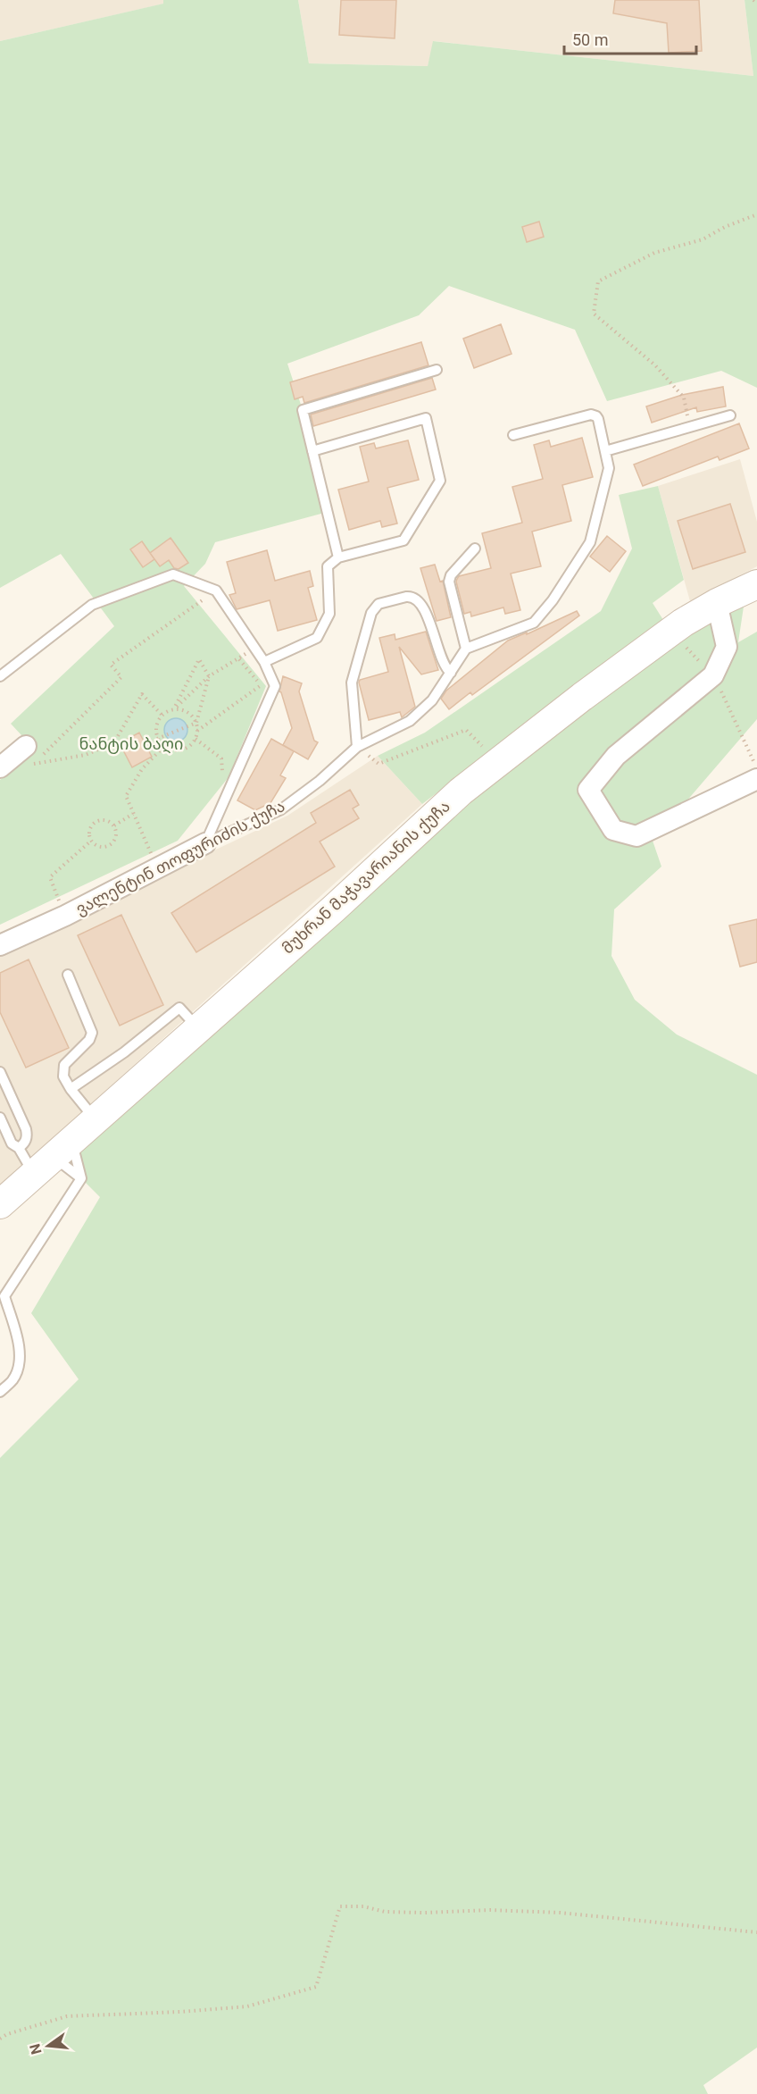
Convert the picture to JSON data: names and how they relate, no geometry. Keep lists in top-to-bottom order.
{
  "streets": {
    "main road": ["მუხრან მაჭავარიანის ქუჩა"],
    "street": ["ვალენტინ თოფურიძის ქუჩა"]
  },
  "parks": ["ნანტის ბაღი"],
  "scale_bar": "50 m",
  "north": "left"
}
